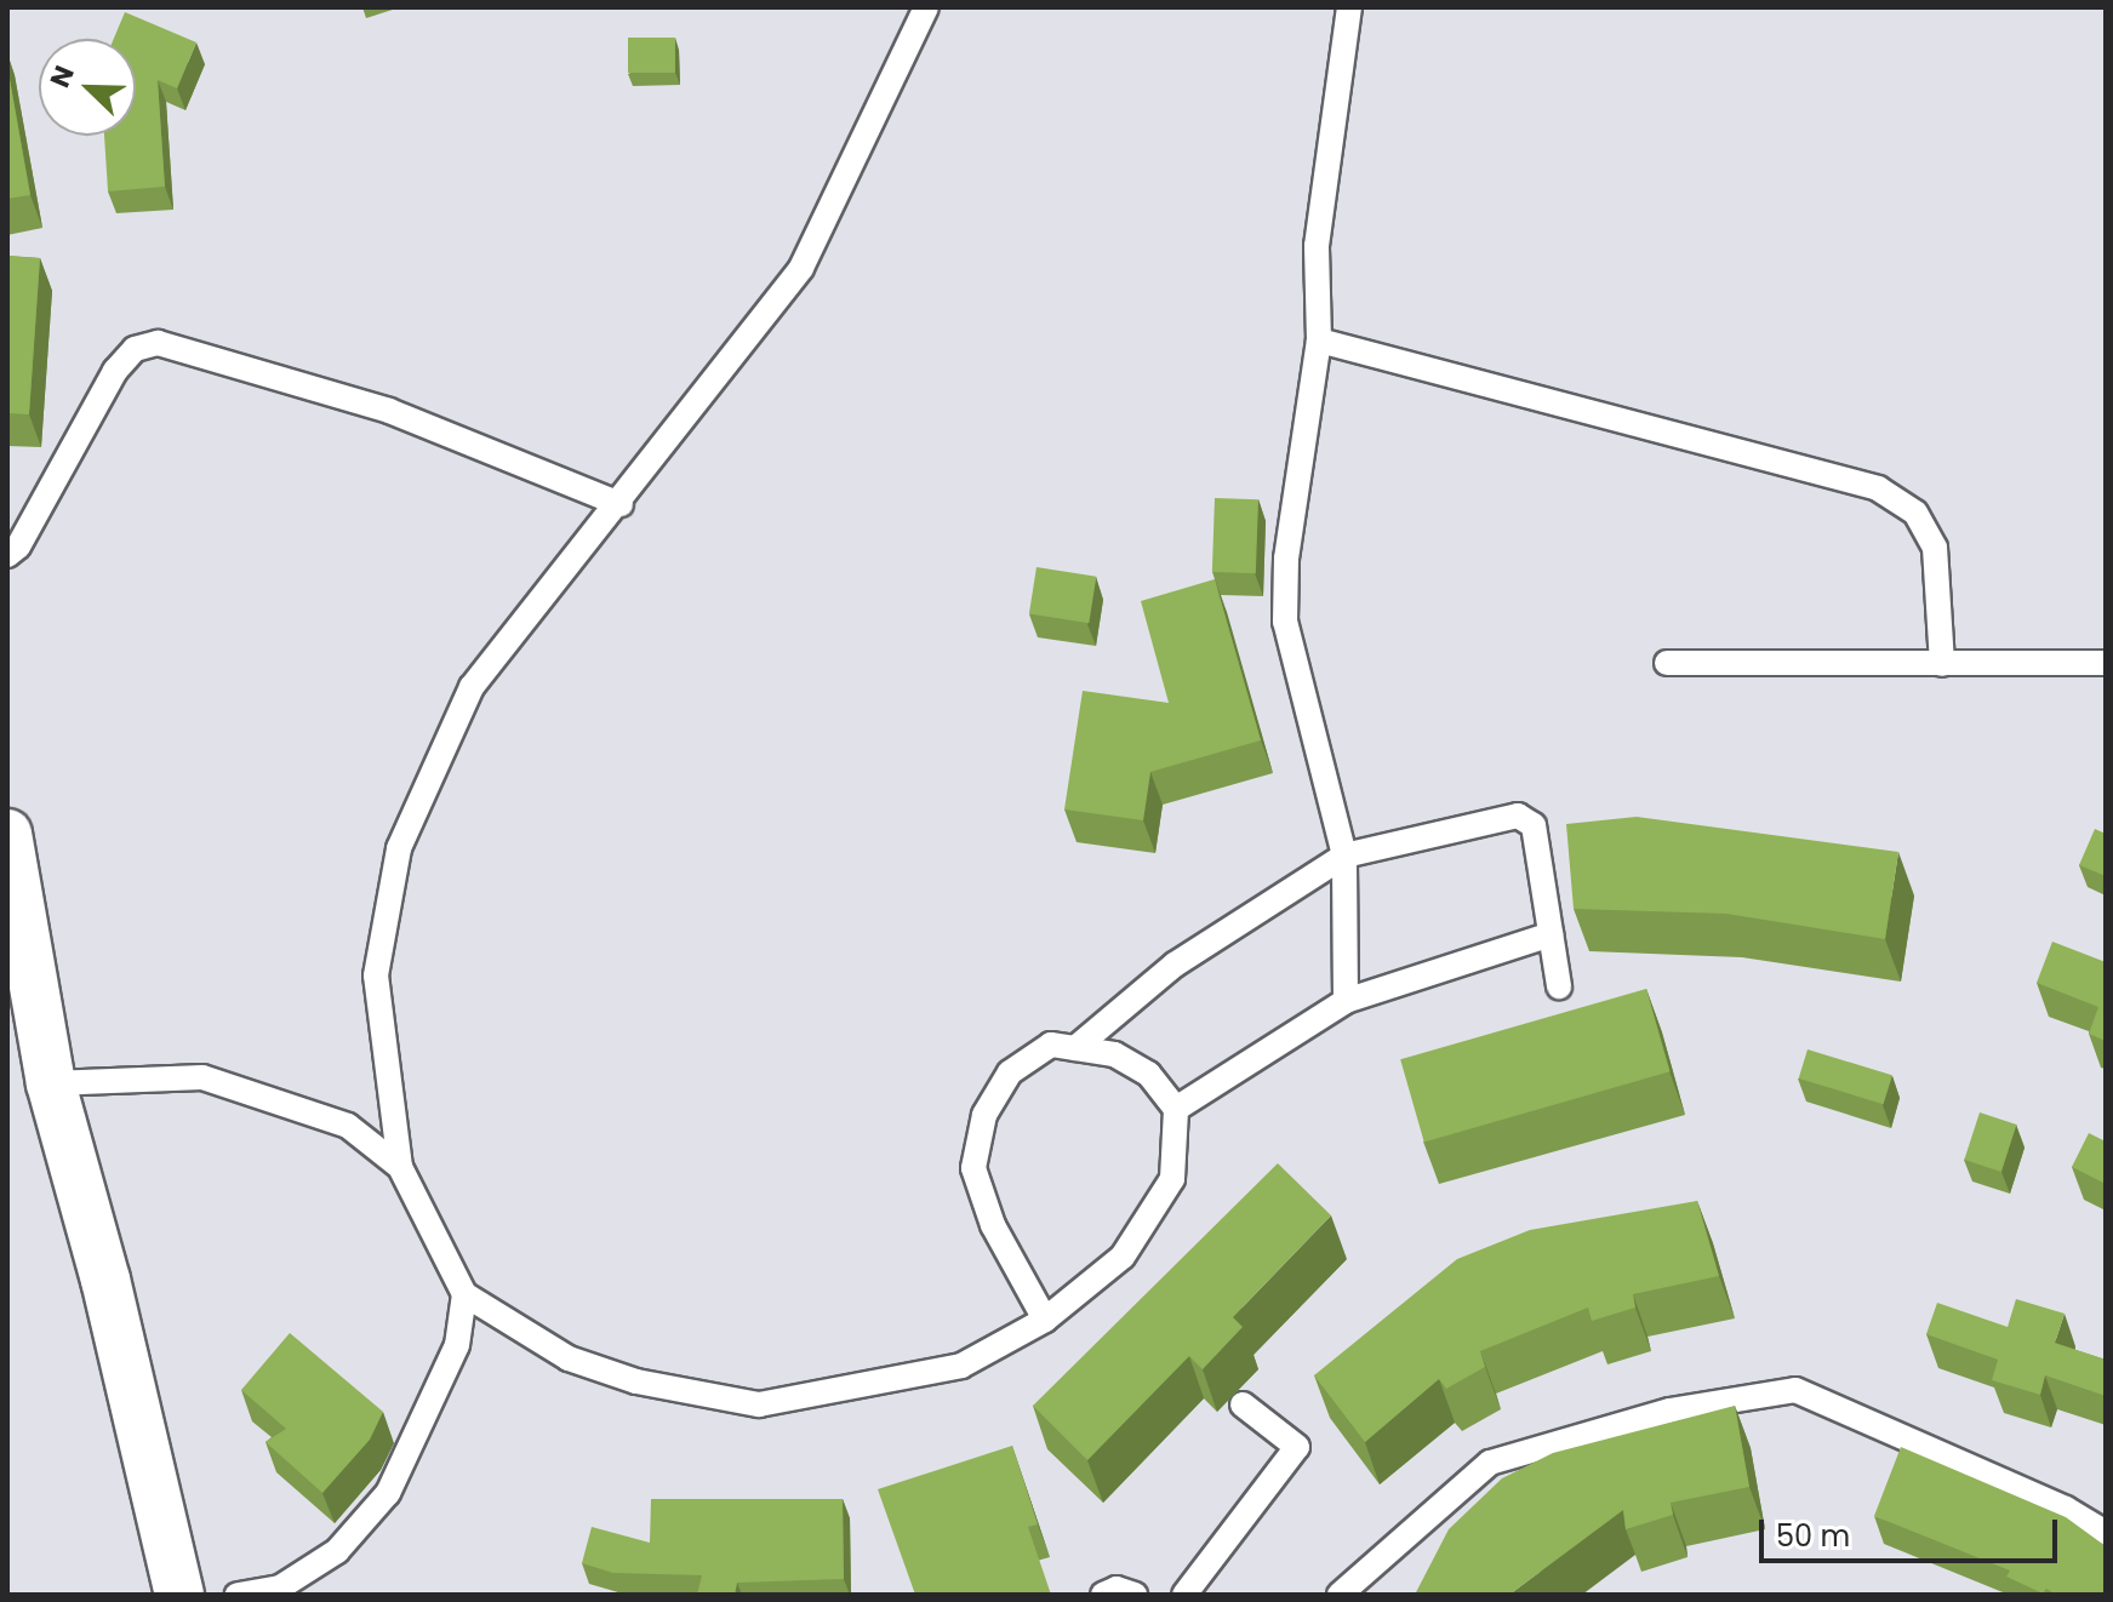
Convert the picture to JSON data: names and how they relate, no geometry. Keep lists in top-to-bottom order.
{
  "scale_bar": "50 m",
  "north": "top left"
}
